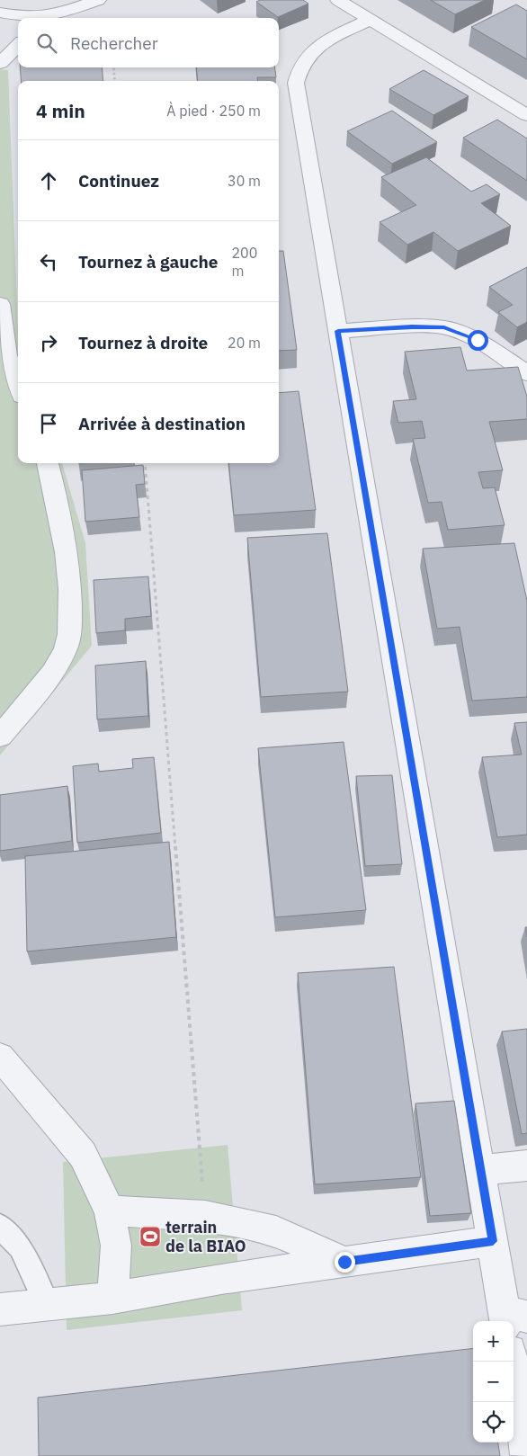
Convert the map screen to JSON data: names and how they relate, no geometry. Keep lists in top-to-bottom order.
{
  "places": {
    "sports": ["terrain de la BIAO"]
  },
  "page": {
    "search": "Rechercher",
    "heading": ["4 min", "À pied · 250 m"],
    "list": [
      ["Continuez", "30 m"],
      ["Tournez à gauche", "200 m"],
      ["Tournez à droite", "20 m"],
      "Arrivée à destination"
    ],
    "map_buttons": ["+", "−"]
  }
}
